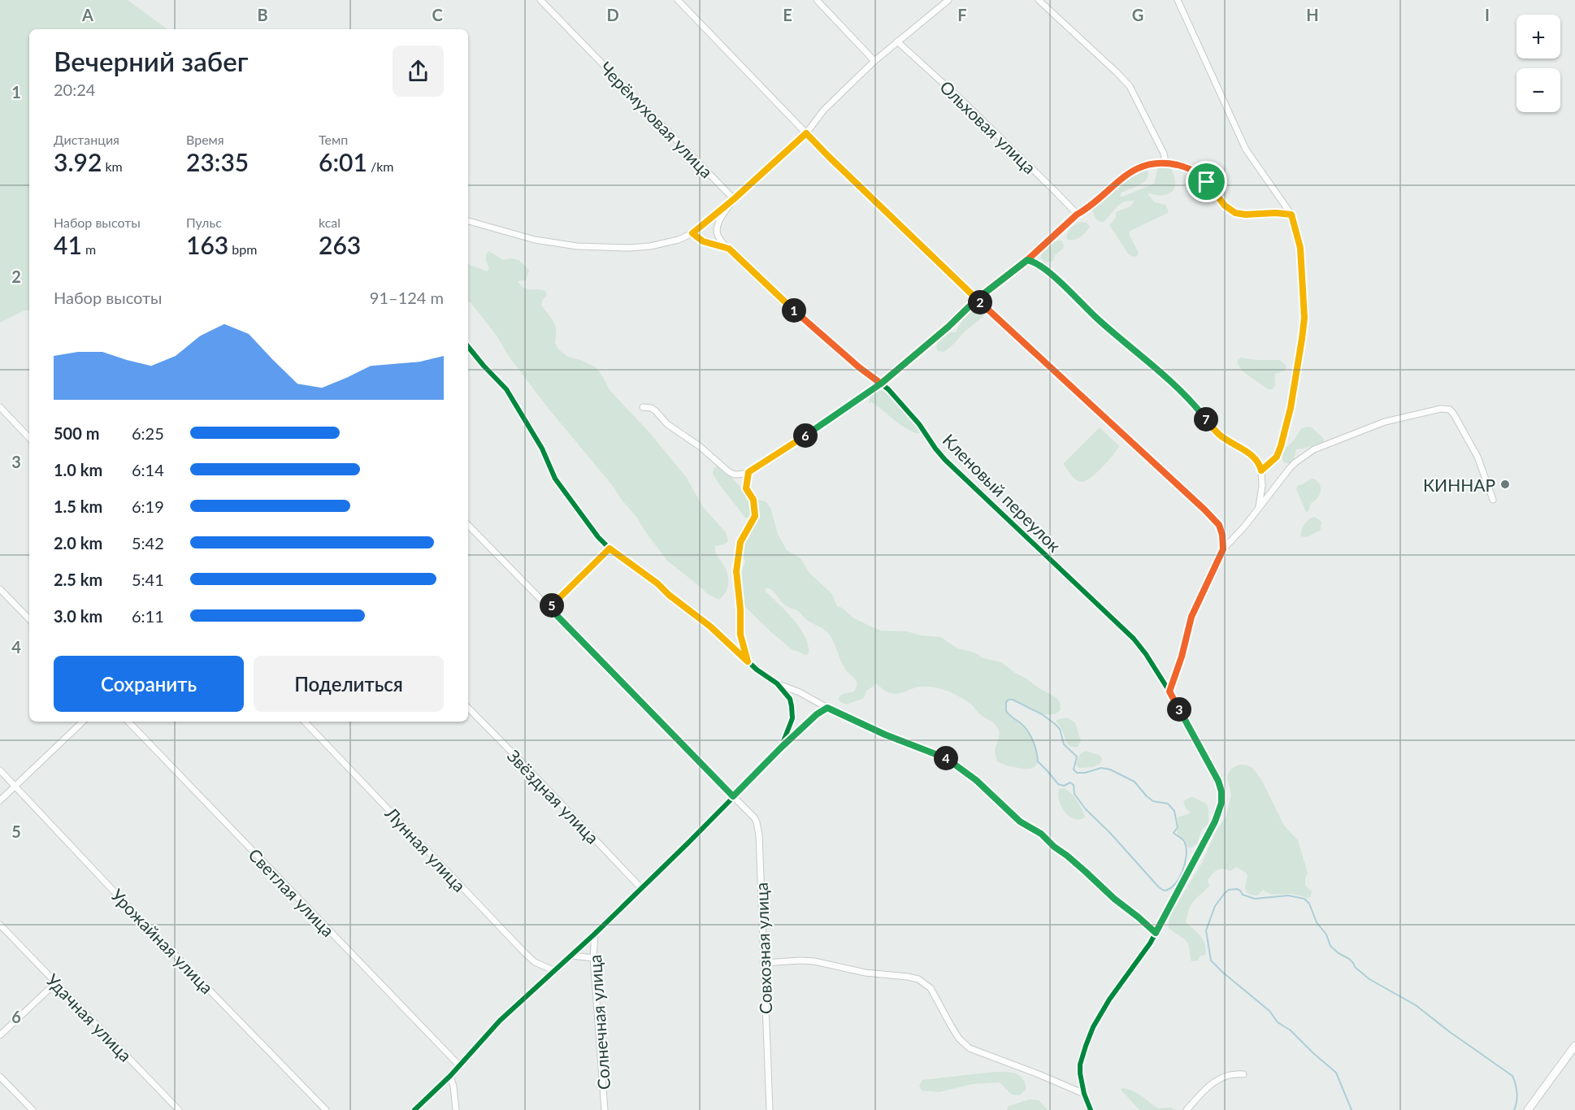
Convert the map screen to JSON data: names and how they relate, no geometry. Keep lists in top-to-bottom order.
{
  "streets": {
    "street": [
      "Черёмуховая улица",
      "Ольховая улица",
      "Кленовый переулок",
      "Звёздная улица",
      "Лунная улица",
      "Светлая улица",
      "Урожайная улица",
      "Совхозная улица",
      "Удачная улица",
      "Солнечная улица"
    ]
  },
  "places": ["КИННАР"],
  "page": {
    "map_buttons": ["+", "−"],
    "heading": ["Вечерний забег", "20:24"],
    "stats": [
      ["Дистанция", "3.92 km"],
      ["Время", "23:35"],
      ["Темп", "6:01 /km"],
      ["Набор высоты", "41 m"],
      ["Пульс", "163 bpm"],
      ["kcal", "263"]
    ],
    "chart": ["Набор высоты", "91–124 m"],
    "pins": [
      "2",
      "1",
      "7",
      "6",
      "5",
      "3",
      "4"
    ],
    "list": [
      {
        "name": "500 m",
        "note": "6:25"
      },
      {
        "name": "1.0 km",
        "note": "6:14"
      },
      {
        "name": "1.5 km",
        "note": "6:19"
      },
      {
        "name": "2.0 km",
        "note": "5:42"
      },
      {
        "name": "2.5 km",
        "note": "5:41"
      },
      {
        "name": "3.0 km",
        "note": "6:11"
      }
    ],
    "buttons": ["Сохранить", "Поделиться"]
  },
  "grid": {
    "columns": [
      "A",
      "B",
      "C",
      "D",
      "E",
      "F",
      "G",
      "H",
      "I"
    ],
    "rows": [
      "1",
      "2",
      "3",
      "4",
      "5",
      "6"
    ]
  }
}
